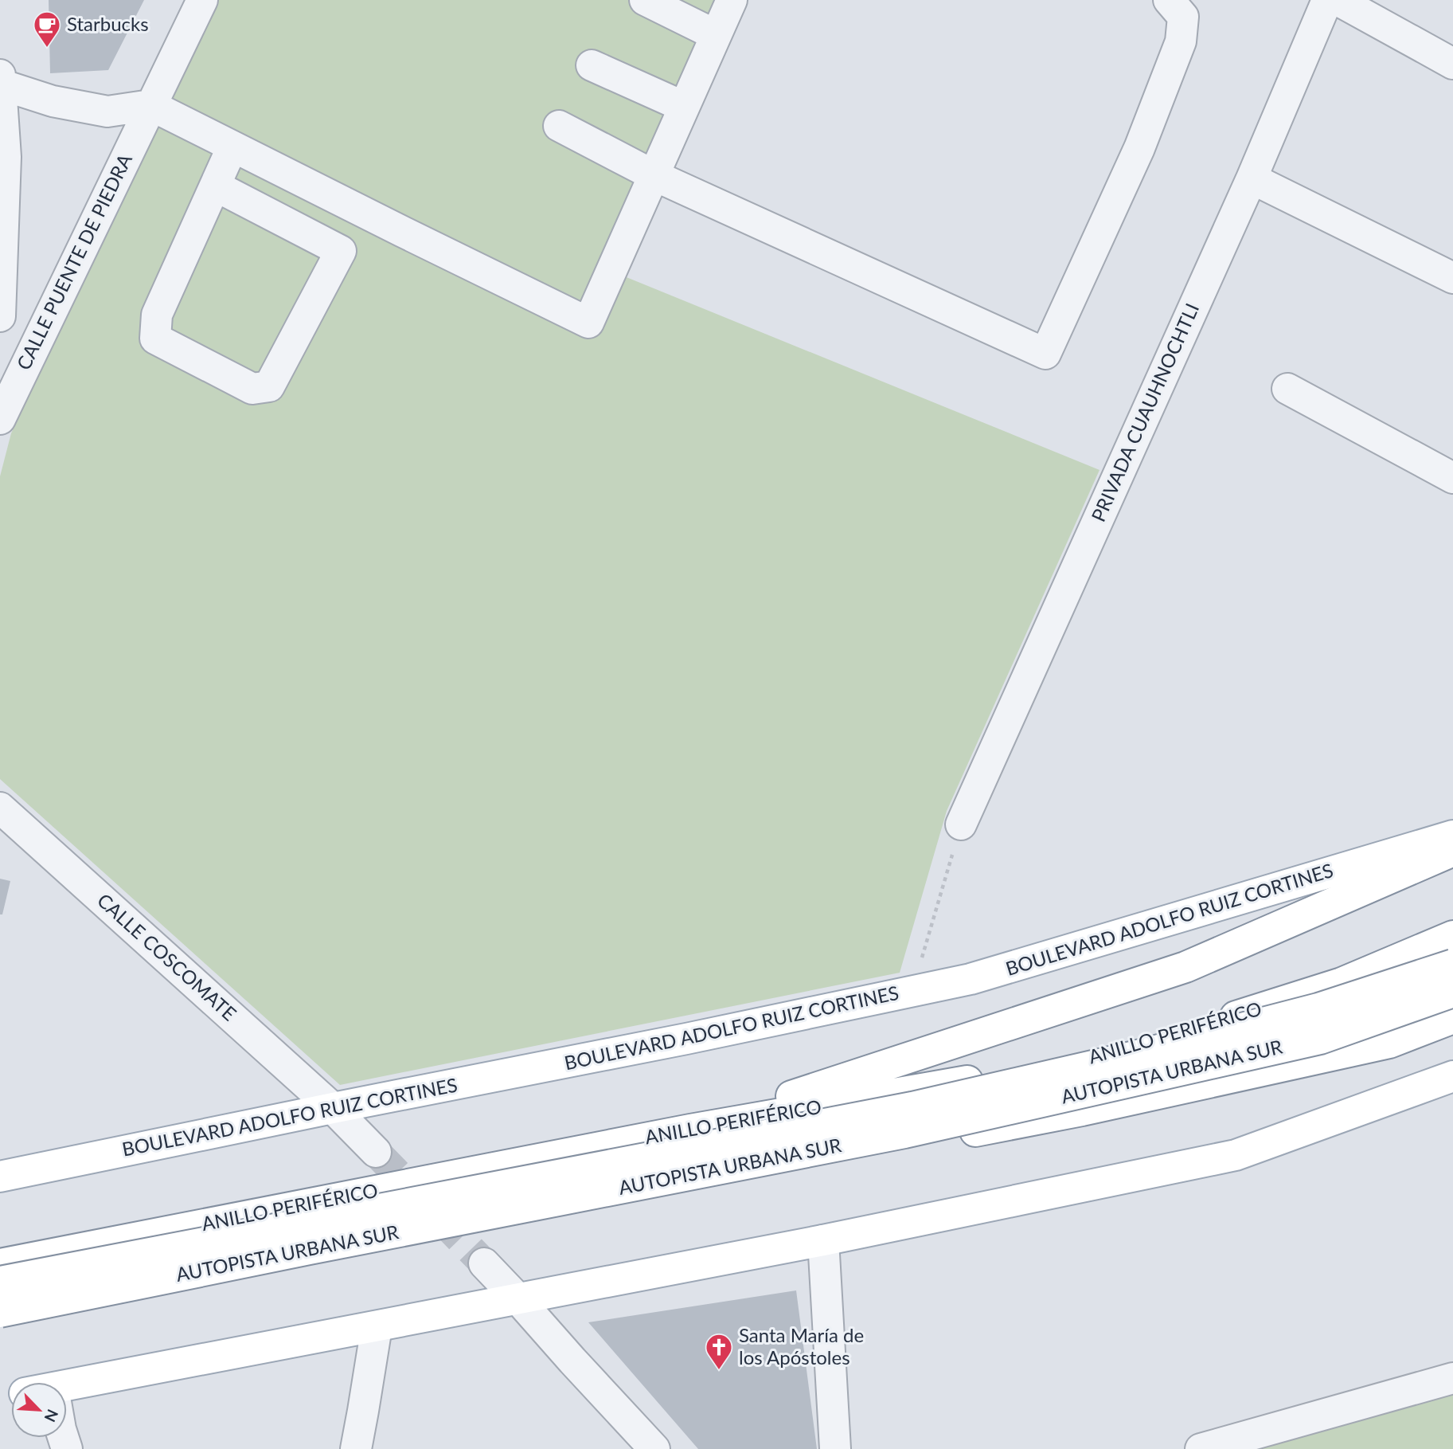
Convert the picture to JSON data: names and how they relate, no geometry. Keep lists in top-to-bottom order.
{
  "streets": {
    "main road": ["BOULEVARD ADOLFO RUIZ CORTINES", "ANILLO PERIFÉRICO", "AUTOPISTA URBANA SUR"],
    "street": ["CALLE PUENTE DE PIEDRA", "PRIVADA CUAUHNOCHTLI", "CALLE COSCOMATE"]
  },
  "crossings": [
    ["BOULEVARD ADOLFO RUIZ CORTINES", "CALLE COSCOMATE"]
  ],
  "places": {
    "cafe": ["Starbucks"],
    "church": ["Santa María de los Apóstoles"]
  },
  "north": "bottom right"
}
